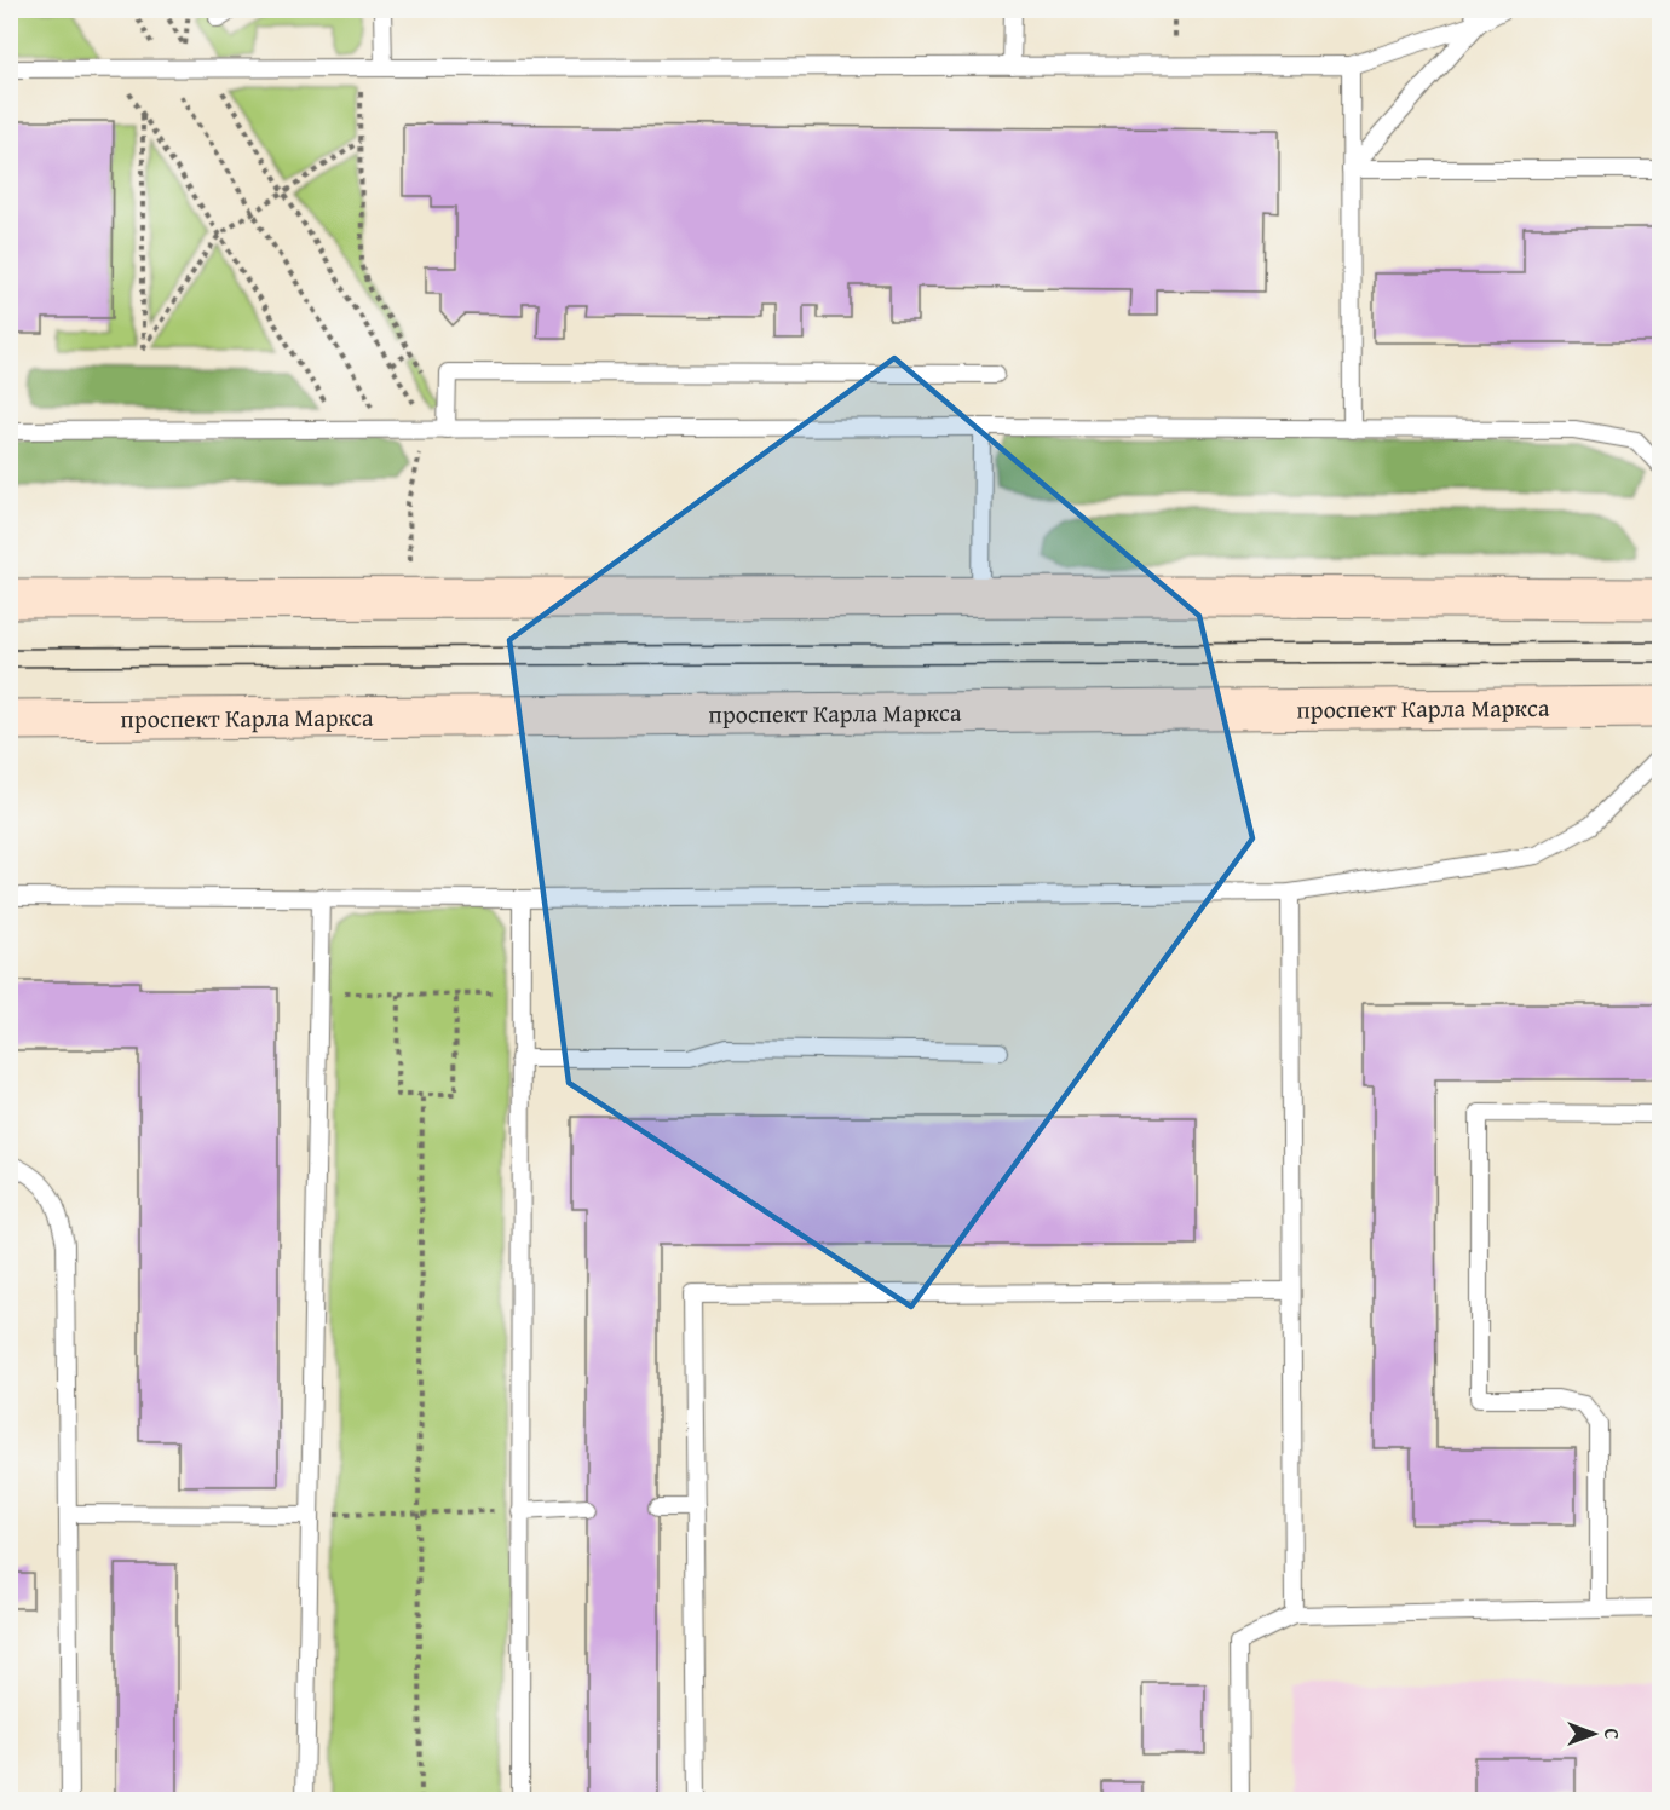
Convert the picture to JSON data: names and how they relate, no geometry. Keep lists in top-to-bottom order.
{
  "streets": {
    "main road": ["проспект Карла Маркса"]
  },
  "north": "right"
}
